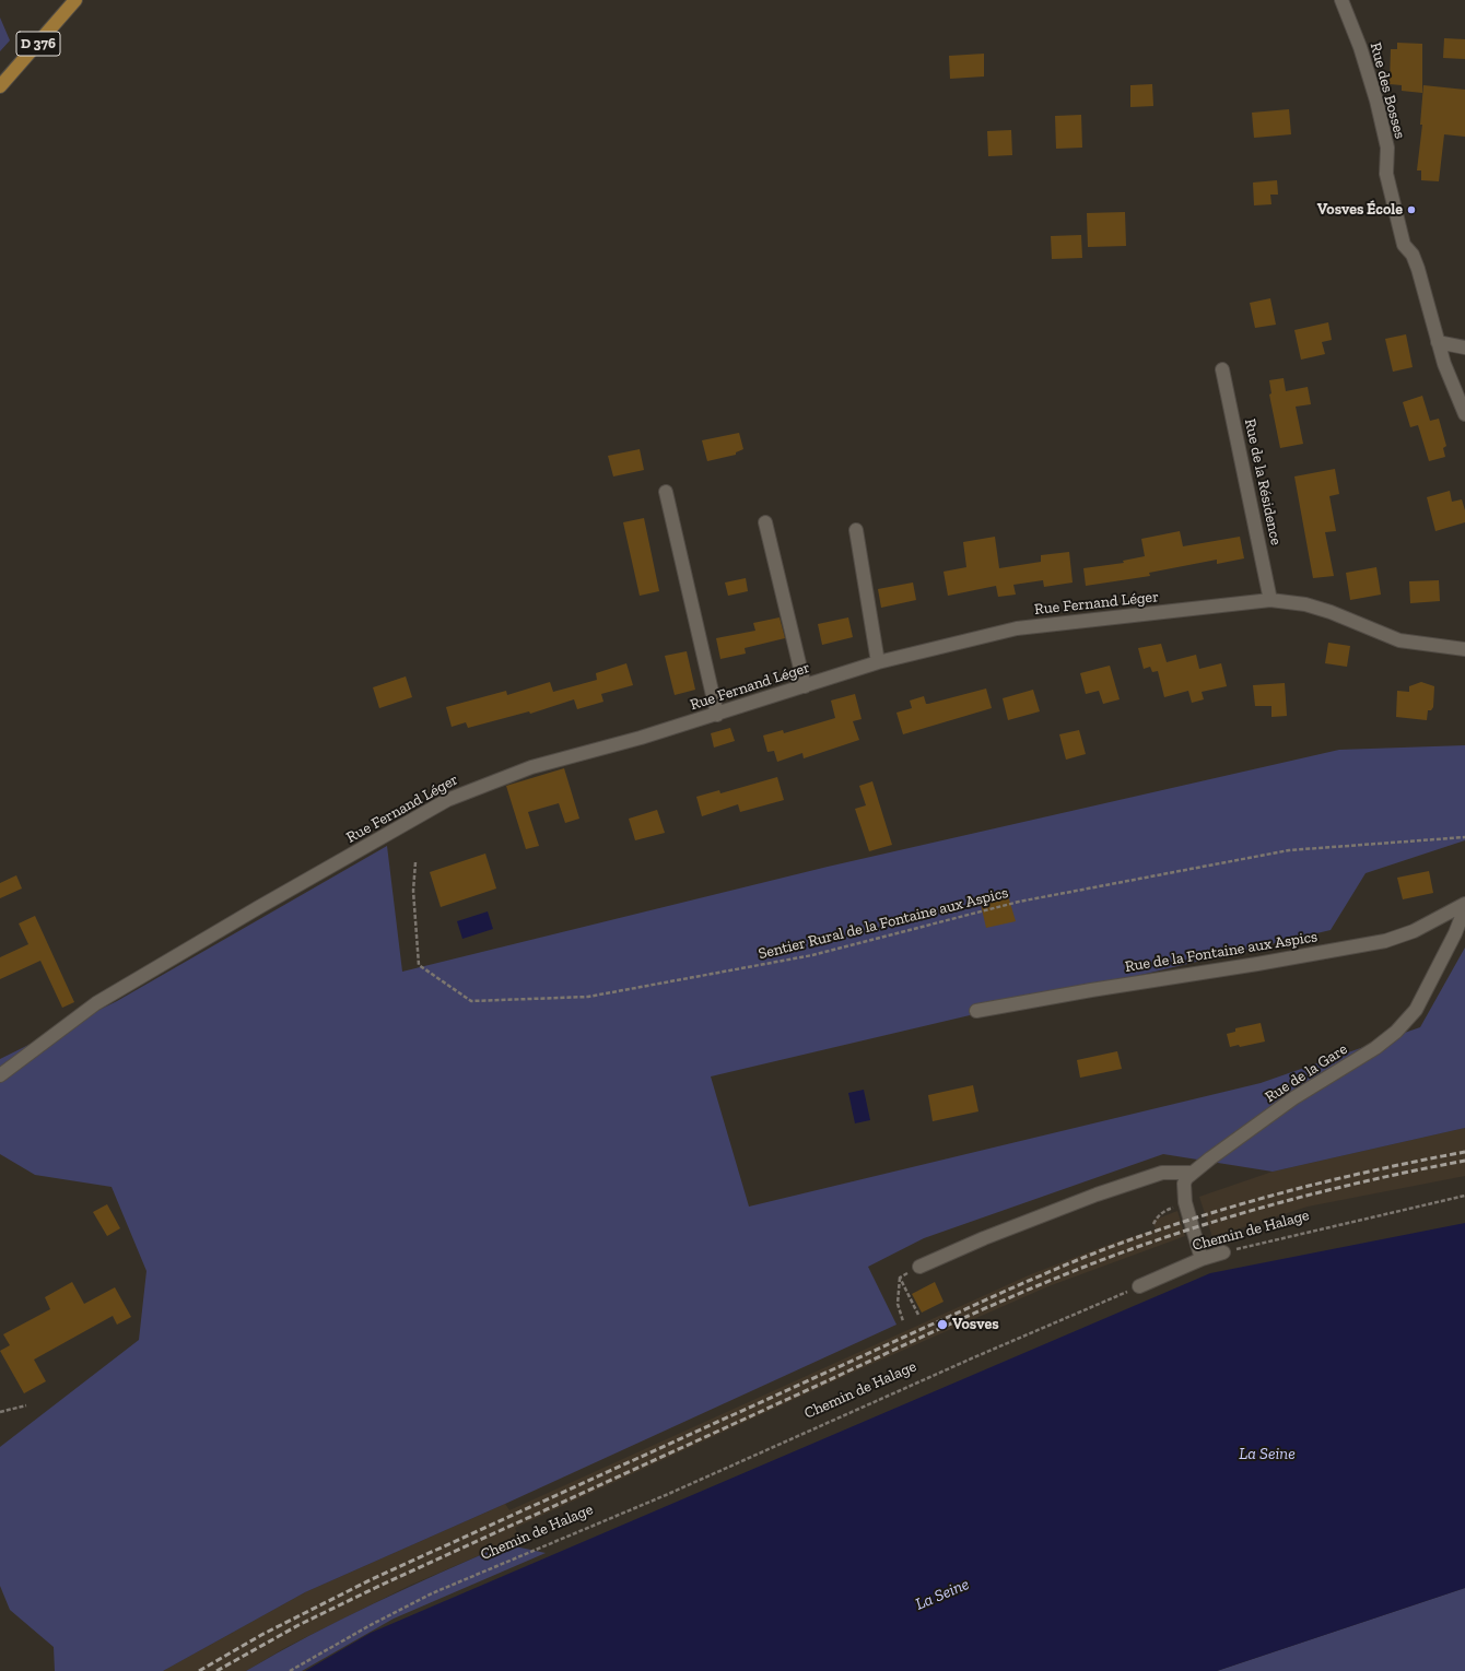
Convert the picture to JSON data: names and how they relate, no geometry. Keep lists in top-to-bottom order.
{
  "streets": {
    "main road": ["D 376"],
    "street": [
      "Rue des Bosses",
      "Rue de la Résidence",
      "Rue Fernand Léger",
      "Rue de la Fontaine aux Aspics",
      "Rue de la Gare",
      "Chemin de Halage"
    ],
    "path": ["Sentier Rural de la Fontaine aux Aspics"]
  },
  "crossings": [
    ["Rue de la Résidence", "Rue Fernand Léger"]
  ],
  "water": ["La Seine"],
  "places": ["Vosves École", "Vosves"]
}
